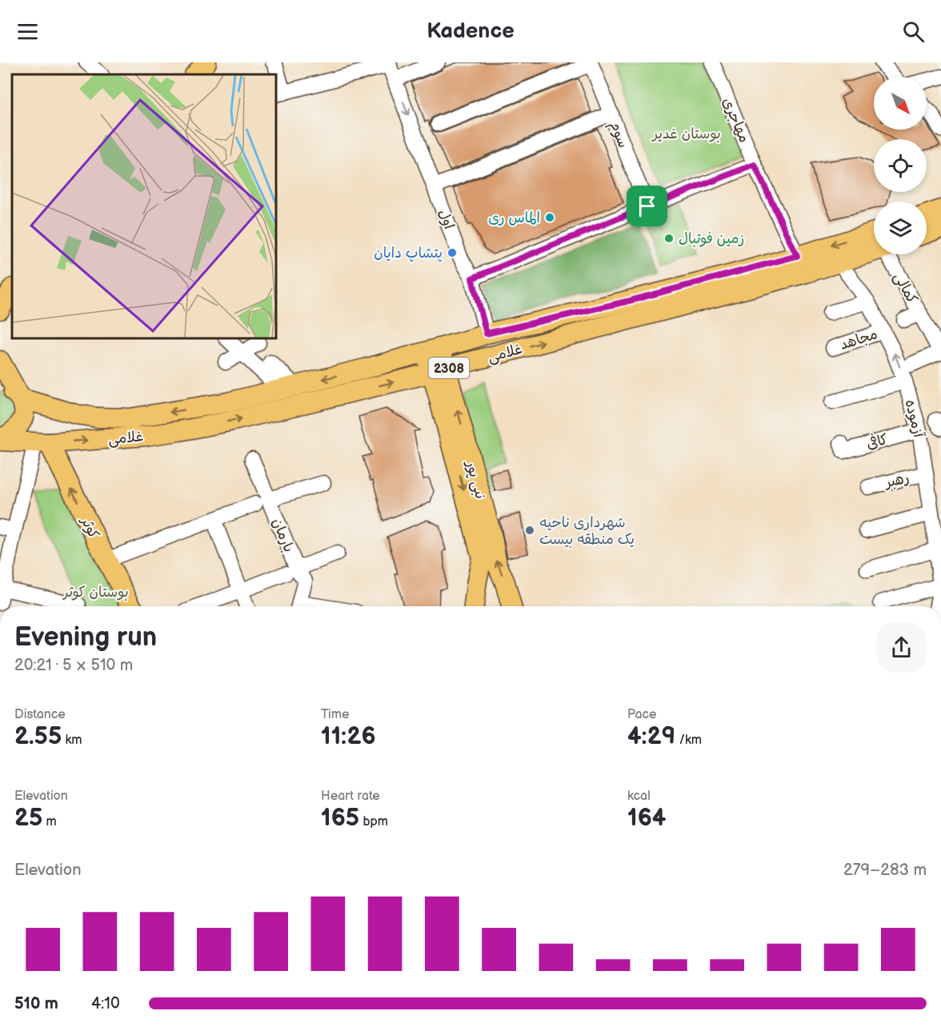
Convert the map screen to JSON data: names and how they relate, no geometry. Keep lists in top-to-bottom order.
{
  "streets": {
    "main road": [
      "غلامی",
      "2308",
      "نبی پور",
      "کوثر"
    ],
    "street": [
      "مهاجری",
      "سوم",
      "اول",
      "کمالی",
      "مجاهد",
      "آزموده",
      "کافی",
      "رهبر",
      "بارمان"
    ]
  },
  "crossings": [
    ["مهاجری", "غلامی"],
    ["اول", "غلامی"],
    ["مجاهد", "آزموده"],
    ["غلامی", "آزموده"],
    ["غلامی", "نبی پور"],
    ["غلامی", "کوثر"],
    ["آزموده", "کافی"],
    ["آزموده", "رهبر"]
  ],
  "one_way": ["اول", "کوثر"],
  "parks": ["بوستان غدیر", "بوستان کوثر"],
  "places": [
    "الماس ری",
    "زمین فوتبال",
    "پتشاپ دایان",
    "شهرداری ناحیه یک منطقه بیست"
  ],
  "north": "bottom right",
  "page": {
    "header": "Kadence",
    "heading": ["Evening run", "20:21 · 5 × 510 m"],
    "stats": [
      ["Distance", "2.55 km"],
      ["Time", "11:26"],
      ["Pace", "4:29 /km"],
      ["Elevation", "25 m"],
      ["Heart rate", "165 bpm"],
      ["kcal", "164"]
    ],
    "chart": ["Elevation", "279–283 m"],
    "list": [
      {
        "name": "510 m",
        "note": "4:10"
      }
    ]
  }
}
